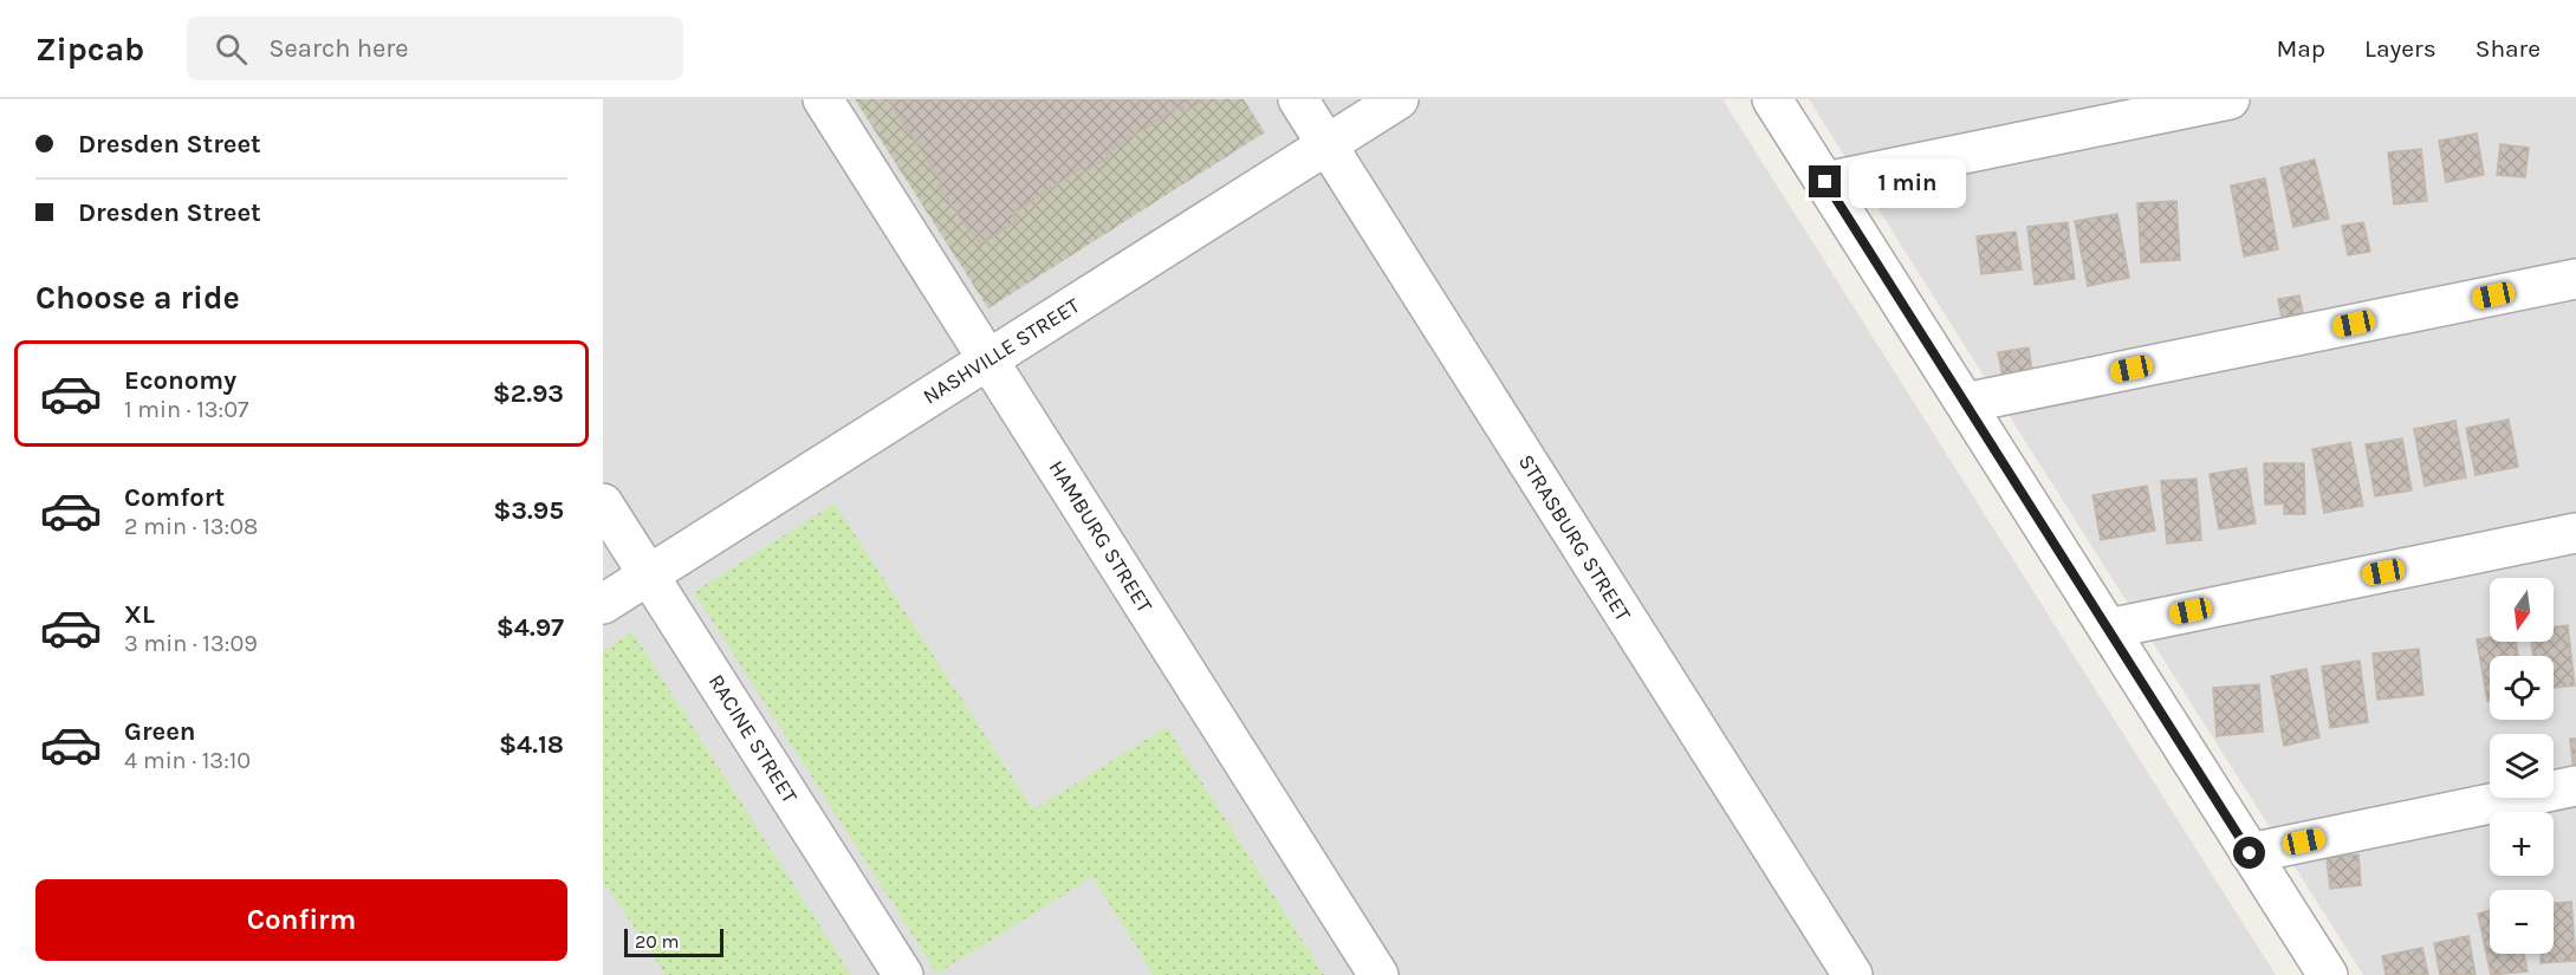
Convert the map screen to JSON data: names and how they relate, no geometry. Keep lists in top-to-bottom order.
{
  "streets": {
    "street": [
      "NASHVILLE STREET",
      "HAMBURG STREET",
      "STRASBURG STREET",
      "RACINE STREET"
    ]
  },
  "crossings": [
    ["NASHVILLE STREET", "HAMBURG STREET"],
    ["NASHVILLE STREET", "STRASBURG STREET"],
    ["NASHVILLE STREET", "RACINE STREET"]
  ],
  "scale_bar": "20 m",
  "north": "bottom",
  "page": {
    "header": "Zipcab",
    "search": "Search here",
    "nav": ["Map", "Layers", "Share"],
    "banner": ["Dresden Street", "Dresden Street"],
    "bubble": "1 min",
    "heading": "Choose a ride",
    "list": [
      {
        "name": "Economy",
        "note": "1 min · 13:07",
        "value": "$2.93"
      },
      {
        "name": "Comfort",
        "note": "2 min · 13:08",
        "value": "$3.95"
      },
      {
        "name": "XL",
        "note": "3 min · 13:09",
        "value": "$4.97"
      },
      {
        "name": "Green",
        "note": "4 min · 13:10",
        "value": "$4.18"
      }
    ],
    "map_buttons": ["+", "−"],
    "buttons": "Confirm",
    "scale": "20 m"
  }
}
